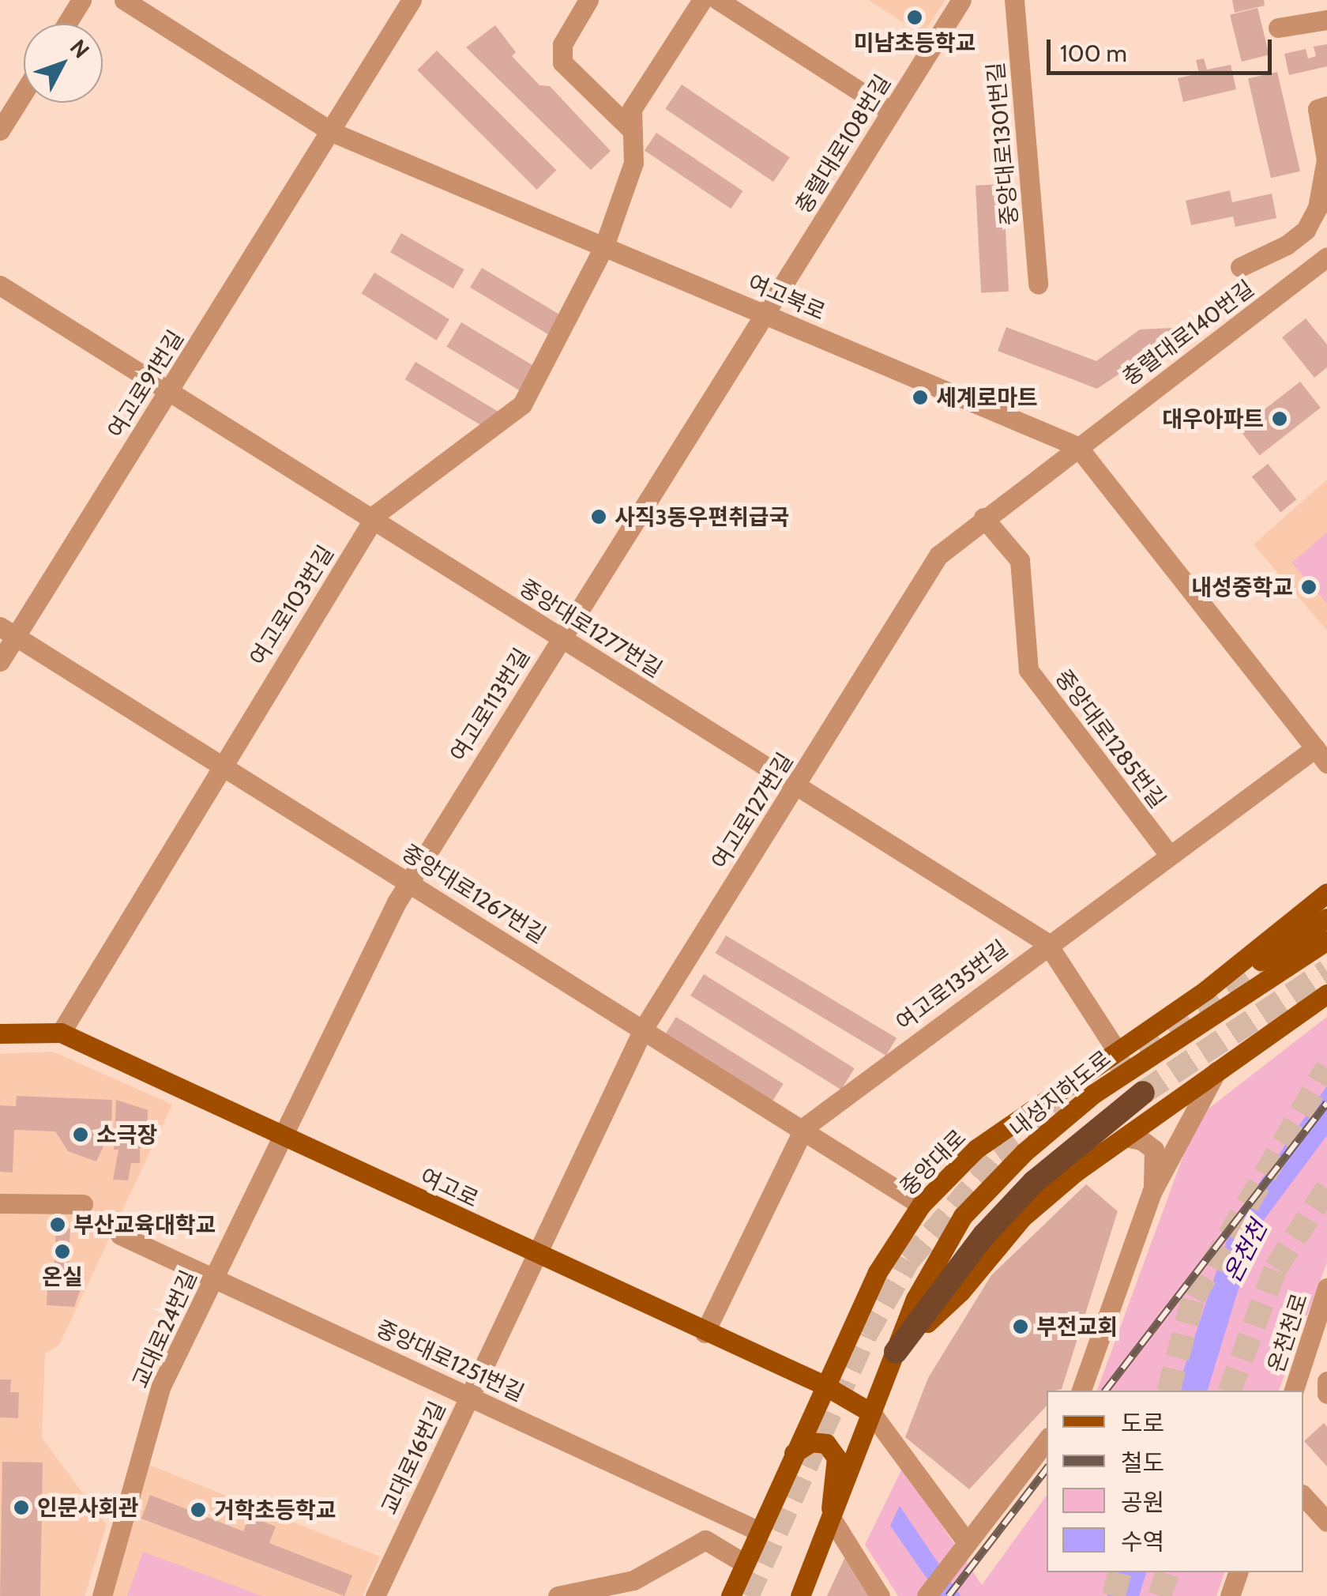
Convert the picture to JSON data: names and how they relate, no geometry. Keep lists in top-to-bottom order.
{
  "streets": {
    "main road": ["내성지하도로", "중앙대로", "여고로"],
    "street": [
      "충렬대로108번길",
      "중앙대로1301번길",
      "여고북로",
      "충렬대로140번길",
      "여고로91번길",
      "여고로103번길",
      "중앙대로1277번길",
      "여고로113번길",
      "중앙대로1285번길",
      "여고로127번길",
      "중앙대로1267번길",
      "여고로135번길",
      "교대로24번길",
      "온천천로",
      "중앙대로1251번길",
      "교대로16번길"
    ]
  },
  "crossings": [
    ["충렬대로108번길", "여고북로"],
    ["충렬대로108번길", "여고로113번길"],
    ["여고북로", "충렬대로140번길"],
    ["여고북로", "여고로91번길"],
    ["여고북로", "여고로103번길"],
    ["여고북로", "여고로113번길"],
    ["여고북로", "여고로127번길"],
    ["여고북로", "여고로135번길"],
    ["충렬대로140번길", "여고로127번길"],
    ["여고로91번길", "중앙대로1277번길"],
    ["여고로91번길", "중앙대로1267번길"],
    ["여고로103번길", "중앙대로1277번길"],
    ["여고로103번길", "중앙대로1267번길"],
    ["여고로103번길", "여고로"],
    ["중앙대로1277번길", "여고로113번길"],
    ["중앙대로1277번길", "여고로127번길"],
    ["중앙대로1277번길", "여고로135번길"],
    ["중앙대로1277번길", "중앙대로"],
    ["여고로113번길", "중앙대로1267번길"],
    ["여고로113번길", "여고로"],
    ["여고로113번길", "교대로24번길"],
    ["중앙대로1285번길", "여고로127번길"],
    ["중앙대로1285번길", "여고로135번길"],
    ["여고로127번길", "중앙대로1267번길"],
    ["여고로127번길", "여고로"],
    ["여고로127번길", "교대로16번길"],
    ["중앙대로1267번길", "여고로135번길"],
    ["중앙대로1267번길", "중앙대로"],
    ["여고로135번길", "여고로"],
    ["중앙대로", "여고로"],
    ["중앙대로", "중앙대로1251번길"],
    ["여고로", "교대로24번길"],
    ["여고로", "교대로16번길"],
    ["교대로24번길", "중앙대로1251번길"],
    ["중앙대로1251번길", "교대로16번길"]
  ],
  "water": ["온천천"],
  "places": [
    "미남초등학교",
    "세계로마트",
    "대우아파트",
    "사직3동우편취급국",
    "내성중학교",
    "소극장",
    "부산교육대학교",
    "온실",
    "부전교회",
    "인문사회관",
    "거학초등학교"
  ],
  "legend": [
    "도로",
    "철도",
    "공원",
    "수역"
  ],
  "scale_bar": "100 m",
  "north": "top right"
}
